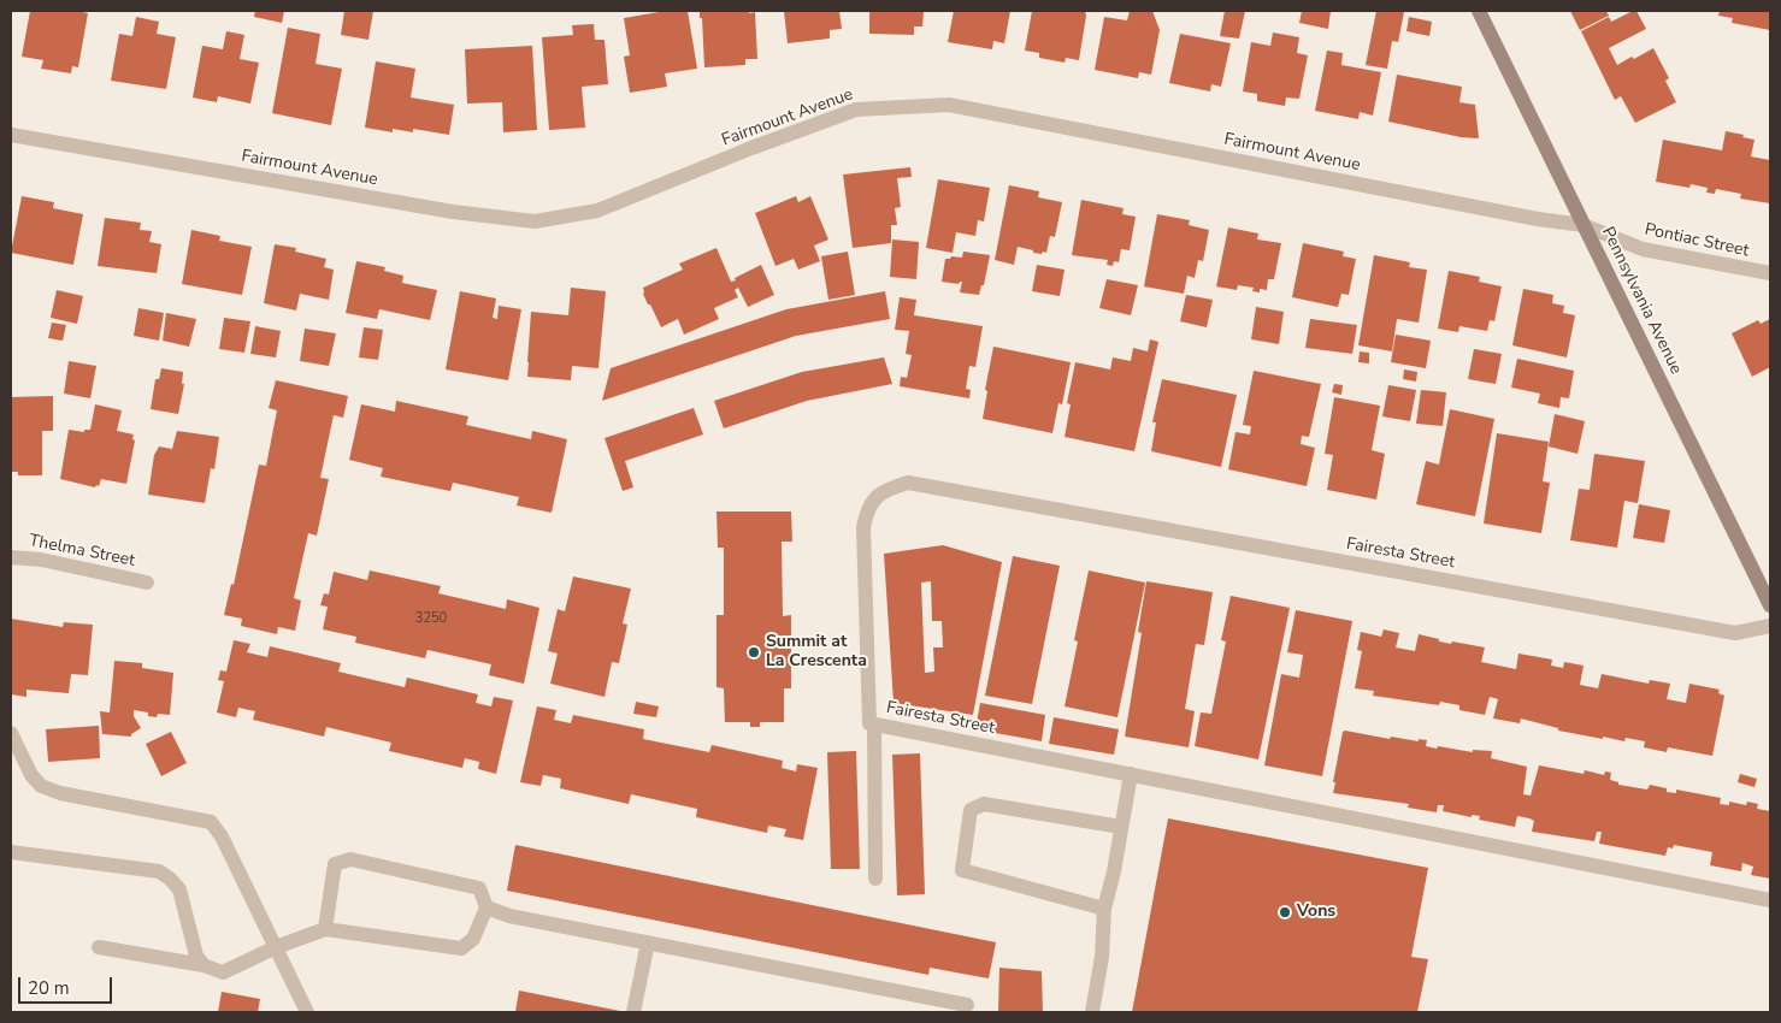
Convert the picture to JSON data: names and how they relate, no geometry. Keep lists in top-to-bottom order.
{
  "streets": {
    "main road": ["Pennsylvania Avenue"],
    "street": [
      "Fairmount Avenue",
      "Pontiac Street",
      "Thelma Street",
      "Fairesta Street"
    ]
  },
  "crossings": [
    ["Fairmount Avenue", "Pontiac Street"],
    ["Fairmount Avenue", "Pennsylvania Avenue"],
    ["Pontiac Street", "Pennsylvania Avenue"]
  ],
  "places": ["Summit at La Crescenta", "Vons"],
  "house_numbers": ["3250"],
  "scale_bar": "20 m"
}
